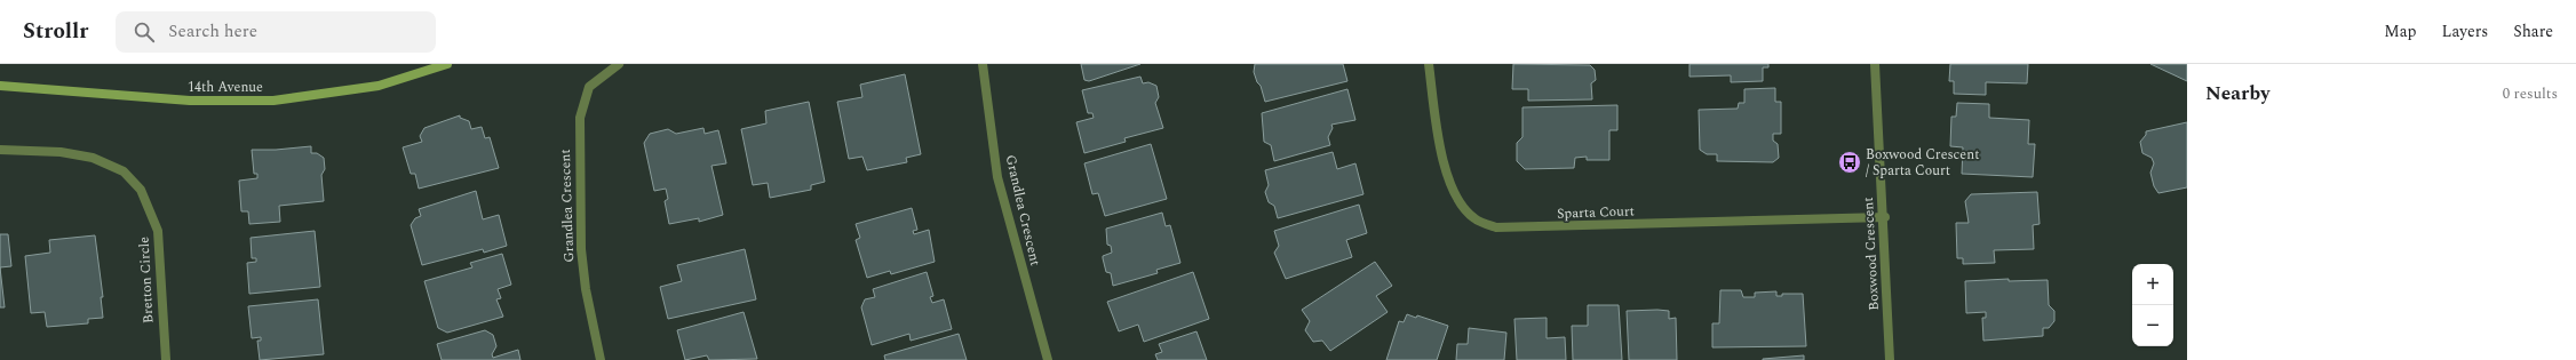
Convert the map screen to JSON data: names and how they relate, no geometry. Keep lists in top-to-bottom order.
{
  "streets": {
    "main road": ["14th Avenue"],
    "street": [
      "Grandlea Crescent",
      "Sparta Court",
      "Boxwood Crescent",
      "Bretton Circle"
    ]
  },
  "crossings": [
    ["Sparta Court", "Boxwood Crescent"]
  ],
  "places": {
    "bus stop": ["Boxwood Crescent / Sparta Court"]
  },
  "page": {
    "header": "Strollr",
    "search": "Search here",
    "nav": ["Map", "Layers", "Share"],
    "heading": ["Nearby", "0 results"],
    "map_buttons": ["+", "−"]
  }
}
